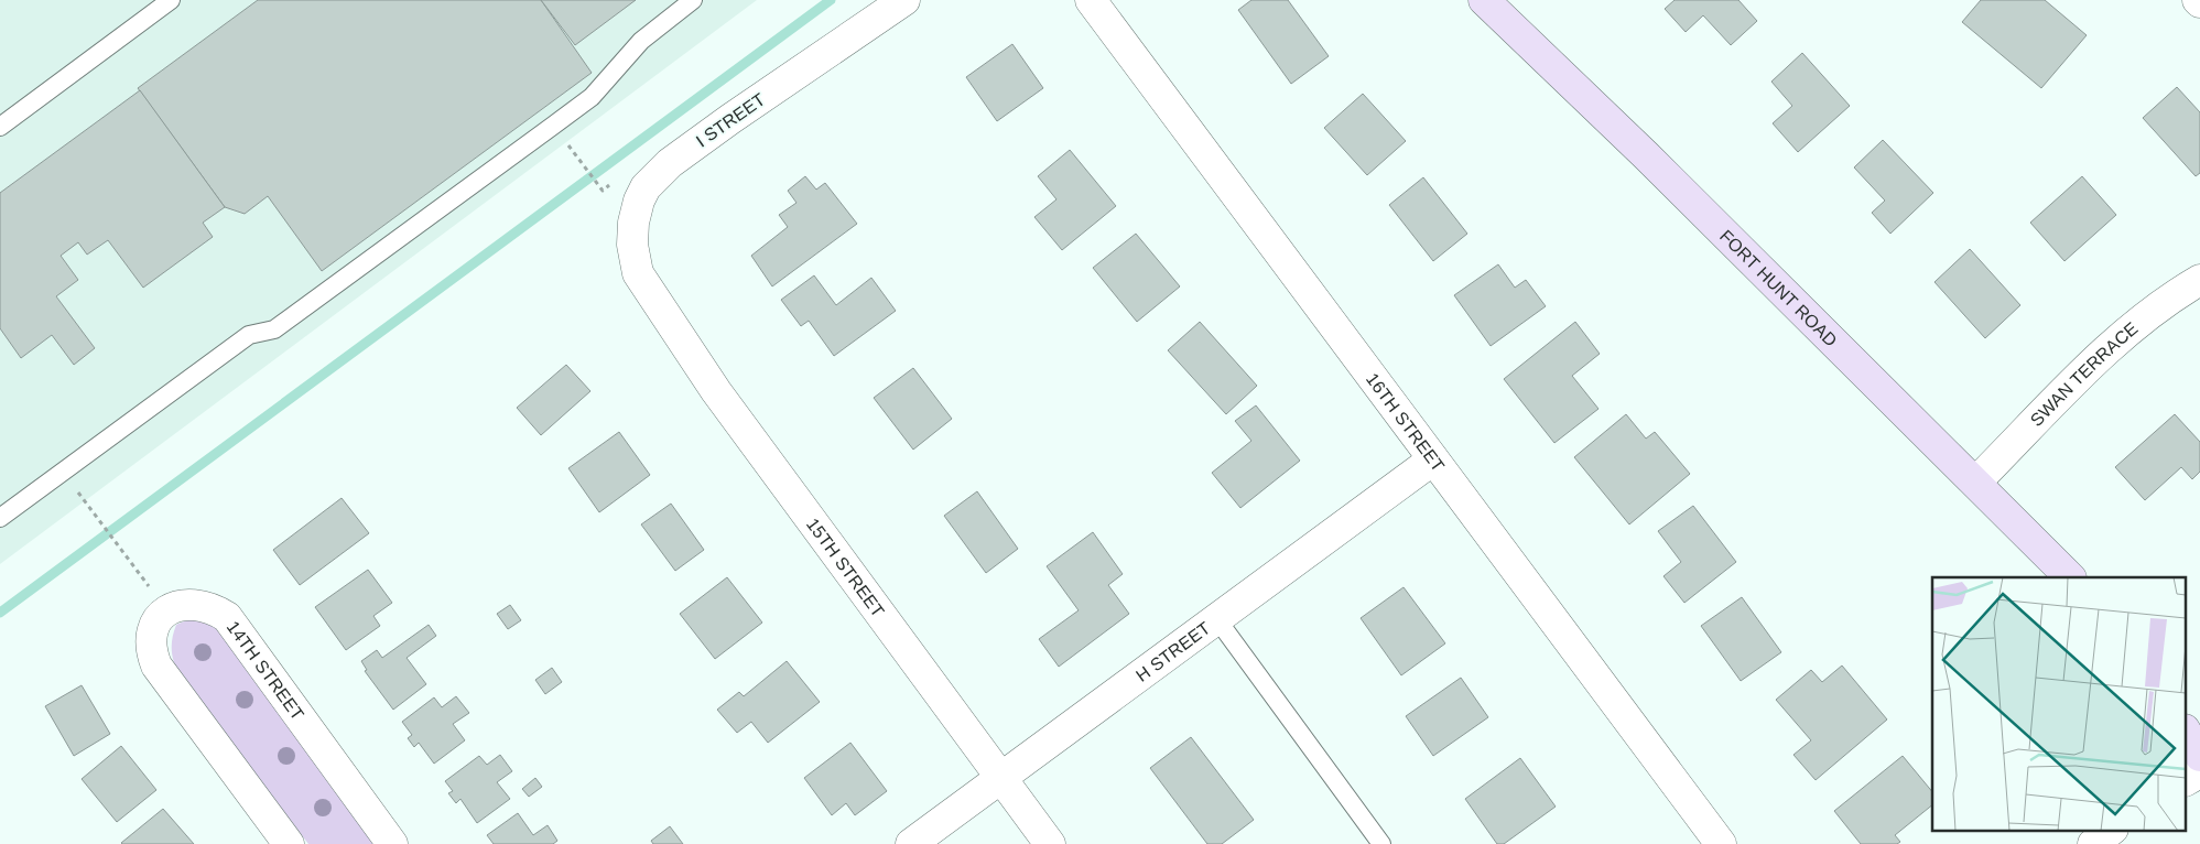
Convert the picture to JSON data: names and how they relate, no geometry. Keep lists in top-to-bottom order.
{
  "streets": {
    "main road": ["FORT HUNT ROAD"],
    "street": [
      "I STREET",
      "SWAN TERRACE",
      "16TH STREET",
      "15TH STREET",
      "H STREET",
      "14TH STREET"
    ]
  },
  "crossings": [
    ["I STREET", "15TH STREET"],
    ["FORT HUNT ROAD", "SWAN TERRACE"],
    ["16TH STREET", "H STREET"],
    ["15TH STREET", "H STREET"]
  ]
}
